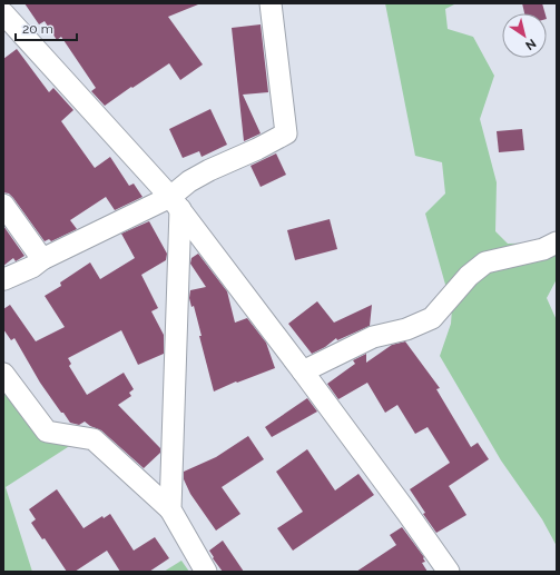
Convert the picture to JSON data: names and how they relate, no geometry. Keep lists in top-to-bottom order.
{
  "scale_bar": "20 m",
  "north": "bottom right"
}
